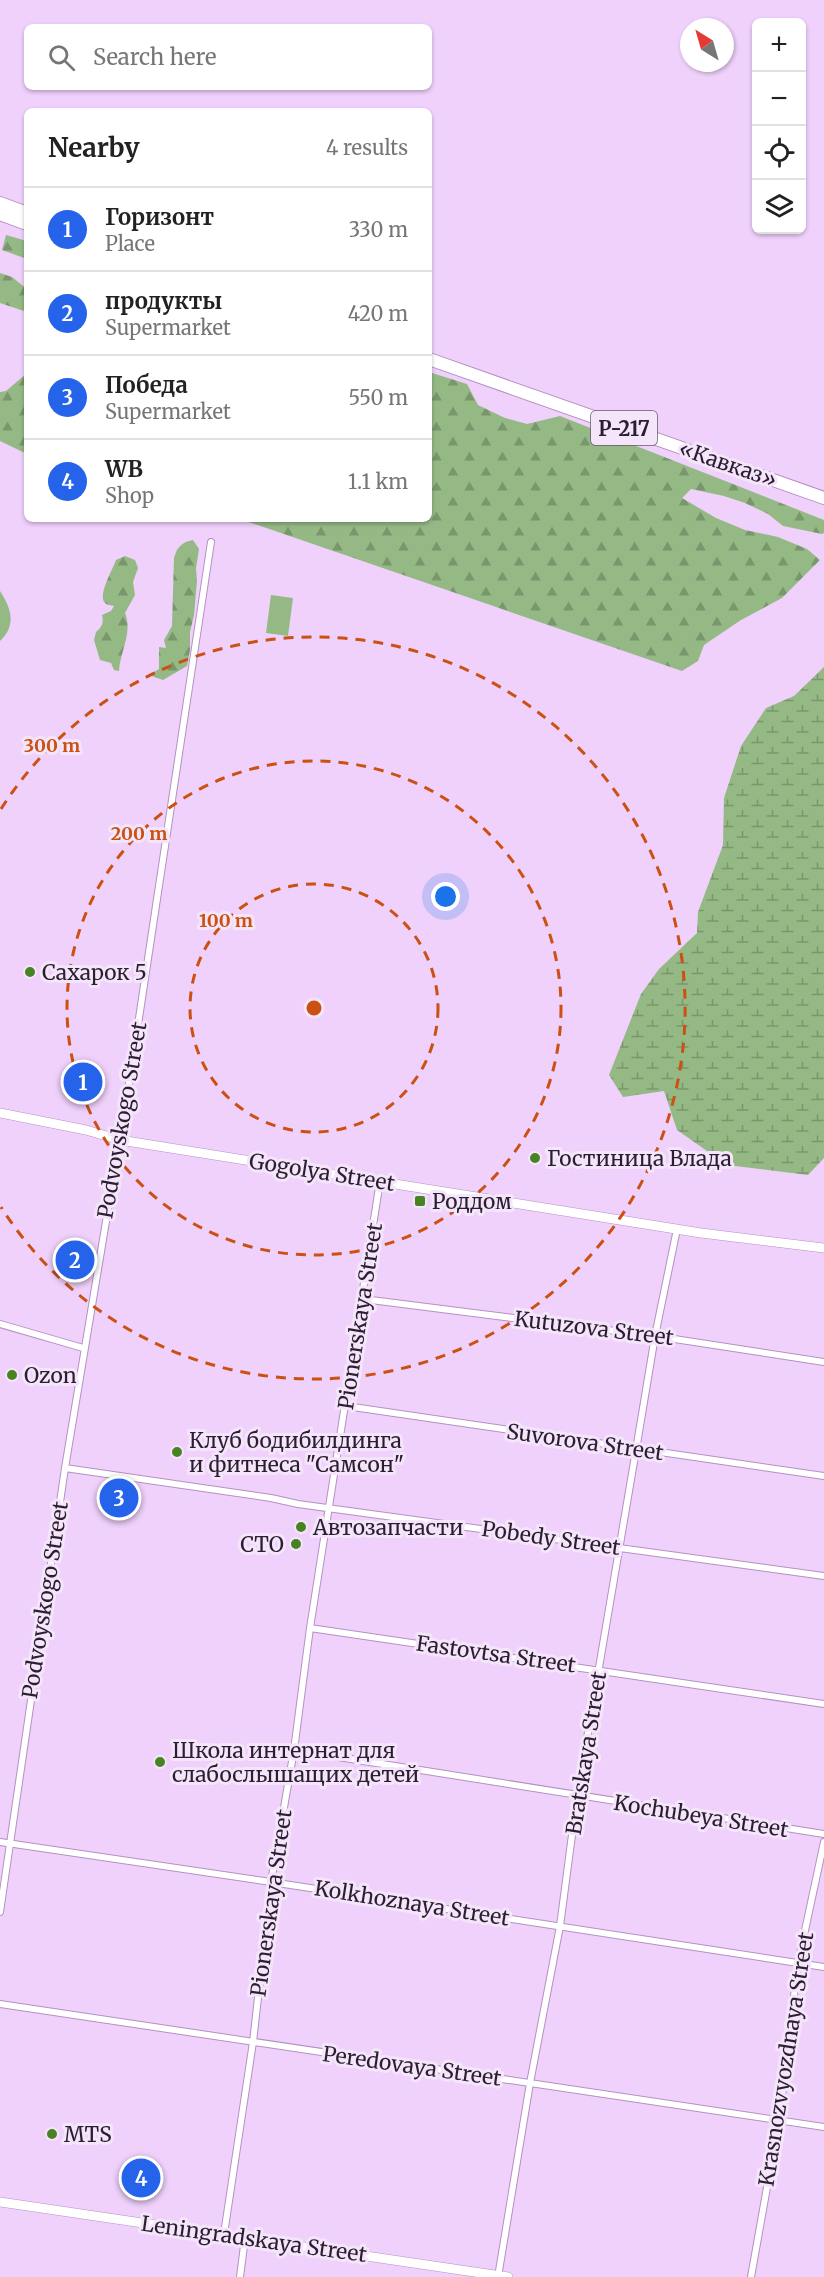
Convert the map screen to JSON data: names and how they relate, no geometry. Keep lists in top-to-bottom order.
{
  "streets": {
    "highway": ["Р-217", "«Кавказ»"],
    "main road": ["Gogolya Street", "Leningradskaya Street"],
    "street": [
      "Podvoyskogo Street",
      "Pionerskaya Street",
      "Kutuzova Street",
      "Suvorova Street",
      "Pobedy Street",
      "Fastovtsa Street",
      "Bratskaya Street",
      "Kochubeya Street",
      "Kolkhoznaya Street",
      "Krasnozvyozdnaya Street",
      "Peredovaya Street"
    ]
  },
  "crossings": [
    ["Podvoyskogo Street", "Gogolya Street"],
    ["Podvoyskogo Street", "Pobedy Street"],
    ["Podvoyskogo Street", "Kolkhoznaya Street"],
    ["Gogolya Street", "Pionerskaya Street"],
    ["Gogolya Street", "Bratskaya Street"],
    ["Pionerskaya Street", "Kutuzova Street"],
    ["Pionerskaya Street", "Suvorova Street"],
    ["Pionerskaya Street", "Pobedy Street"],
    ["Pionerskaya Street", "Fastovtsa Street"],
    ["Pionerskaya Street", "Kochubeya Street"],
    ["Pionerskaya Street", "Kolkhoznaya Street"],
    ["Pionerskaya Street", "Peredovaya Street"],
    ["Pionerskaya Street", "Leningradskaya Street"],
    ["Kutuzova Street", "Bratskaya Street"],
    ["Suvorova Street", "Bratskaya Street"],
    ["Pobedy Street", "Bratskaya Street"],
    ["Fastovtsa Street", "Bratskaya Street"],
    ["Bratskaya Street", "Kochubeya Street"],
    ["Bratskaya Street", "Kolkhoznaya Street"],
    ["Bratskaya Street", "Peredovaya Street"],
    ["Bratskaya Street", "Leningradskaya Street"],
    ["Kolkhoznaya Street", "Krasnozvyozdnaya Street"],
    ["Krasnozvyozdnaya Street", "Peredovaya Street"]
  ],
  "places": {
    "other": [
      "Сахарок 5",
      "Гостиница Влада",
      "Ozon",
      "Клуб бодибилдинга и фитнеса \"Самсон\"",
      "Автозапчасти",
      "СТО",
      "Школа интернат для слабослышащих детей",
      "MTS"
    ],
    "transit": ["Роддом"]
  },
  "north": "top left",
  "page": {
    "map_buttons": ["+", "−"],
    "search": "Search here",
    "heading": ["Nearby", "4 results"],
    "list": [
      {
        "mark": "1",
        "name": "Горизонт",
        "note": "Place",
        "value": "330 m"
      },
      {
        "mark": "2",
        "name": "продукты",
        "note": "Supermarket",
        "value": "420 m"
      },
      {
        "mark": "3",
        "name": "Победа",
        "note": "Supermarket",
        "value": "550 m"
      },
      {
        "mark": "4",
        "name": "WB",
        "note": "Shop",
        "value": "1.1 km"
      }
    ],
    "pins": [
      "1",
      "2",
      "3",
      "4"
    ]
  },
  "rings": ["300 m", "200 m", "100 m"]
}
